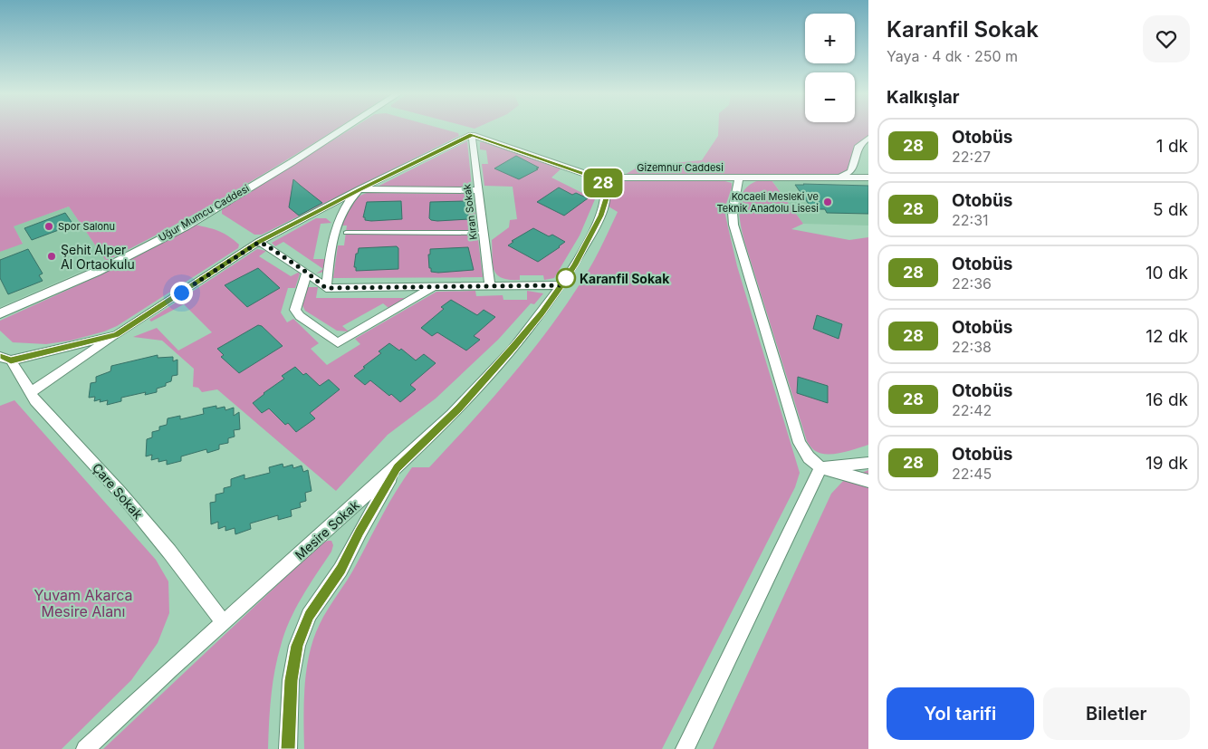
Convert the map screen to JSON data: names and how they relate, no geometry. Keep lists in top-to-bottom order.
{
  "streets": {
    "street": [
      "Gizemnur Caddesi",
      "Kıran Sokak",
      "Uğur Mumcu Caddesi",
      "Çare Sokak",
      "Mesire Sokak"
    ]
  },
  "crossings": [
    ["Gizemnur Caddesi", "Kıran Sokak"],
    ["Gizemnur Caddesi", "Mesire Sokak"],
    ["Çare Sokak", "Mesire Sokak"]
  ],
  "parks": ["Yuvam Akarca Mesire Alanı"],
  "places": [
    "Kocaeli Mesleki ve Teknik Anadolu Lisesi",
    "Spor Salonu",
    "Şehit Alper Al Ortaokulu",
    "Karanfil Sokak"
  ],
  "lines": ["bus line 28"],
  "page": {
    "on_map": "28",
    "heading": [
      ["Karanfil Sokak", "Yaya · 4 dk · 250 m"],
      "Kalkışlar"
    ],
    "map_buttons": ["+", "−"],
    "list": [
      {
        "mark": "28",
        "name": "Otobüs",
        "note": "22:27",
        "value": "1 dk"
      },
      {
        "mark": "28",
        "name": "Otobüs",
        "note": "22:31",
        "value": "5 dk"
      },
      {
        "mark": "28",
        "name": "Otobüs",
        "note": "22:36",
        "value": "10 dk"
      },
      {
        "mark": "28",
        "name": "Otobüs",
        "note": "22:38",
        "value": "12 dk"
      },
      {
        "mark": "28",
        "name": "Otobüs",
        "note": "22:42",
        "value": "16 dk"
      },
      {
        "mark": "28",
        "name": "Otobüs",
        "note": "22:45",
        "value": "19 dk"
      }
    ],
    "buttons": ["Yol tarifi", "Biletler"]
  }
}
